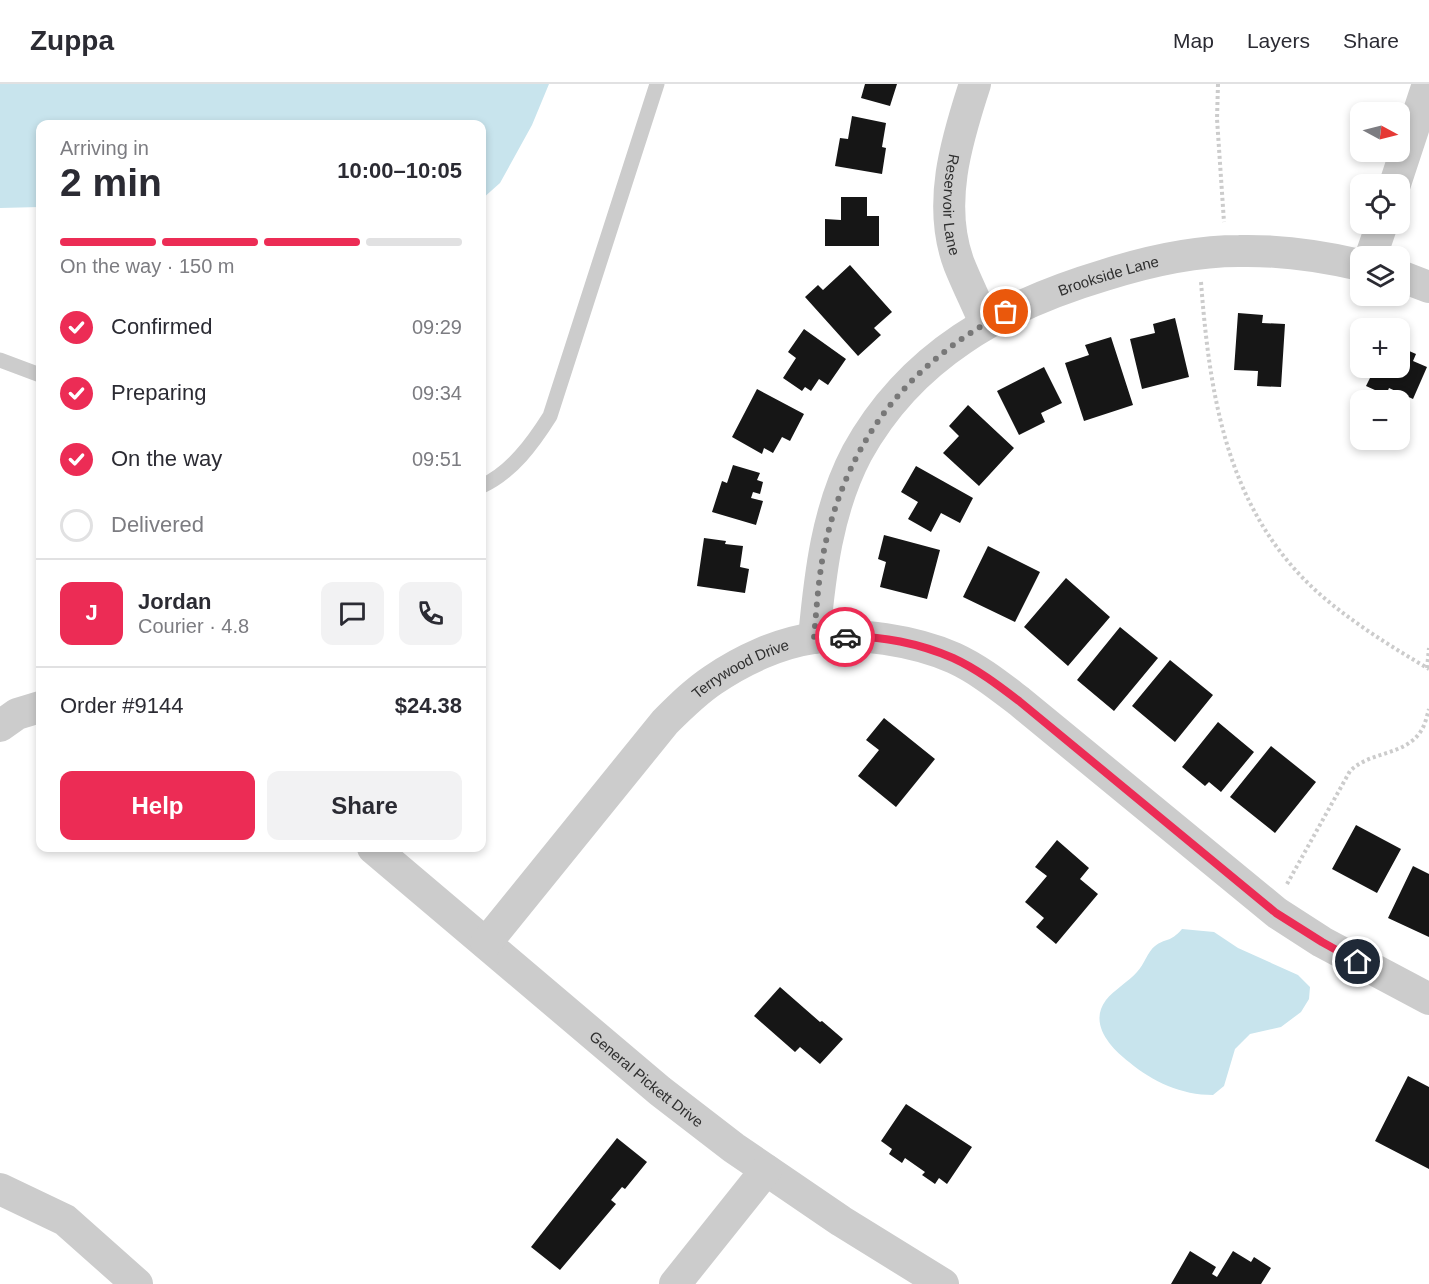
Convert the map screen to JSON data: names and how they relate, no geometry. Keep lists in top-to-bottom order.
{
  "streets": {
    "street": [
      "Reservoir Lane",
      "Brookside Lane",
      "Terrywood Drive",
      "General Pickett Drive"
    ]
  },
  "crossings": [
    ["Reservoir Lane", "Brookside Lane"],
    ["Brookside Lane", "Terrywood Drive"],
    ["Terrywood Drive", "General Pickett Drive"]
  ],
  "north": "right",
  "page": {
    "header": "Zuppa",
    "nav": ["Map", "Layers", "Share"],
    "map_buttons": ["+", "−"],
    "heading": ["2 min", "Arriving in", "10:00–10:05"],
    "panel": [
      "Jordan",
      "Courier · 4.8",
      "Order #9144",
      "$24.38"
    ],
    "bar": "On the way · 150 m",
    "list": [
      ["Confirmed", "09:29"],
      ["Preparing", "09:34"],
      ["On the way", "09:51"],
      "Delivered"
    ],
    "round": "J",
    "buttons": ["Help", "Share"]
  }
}
